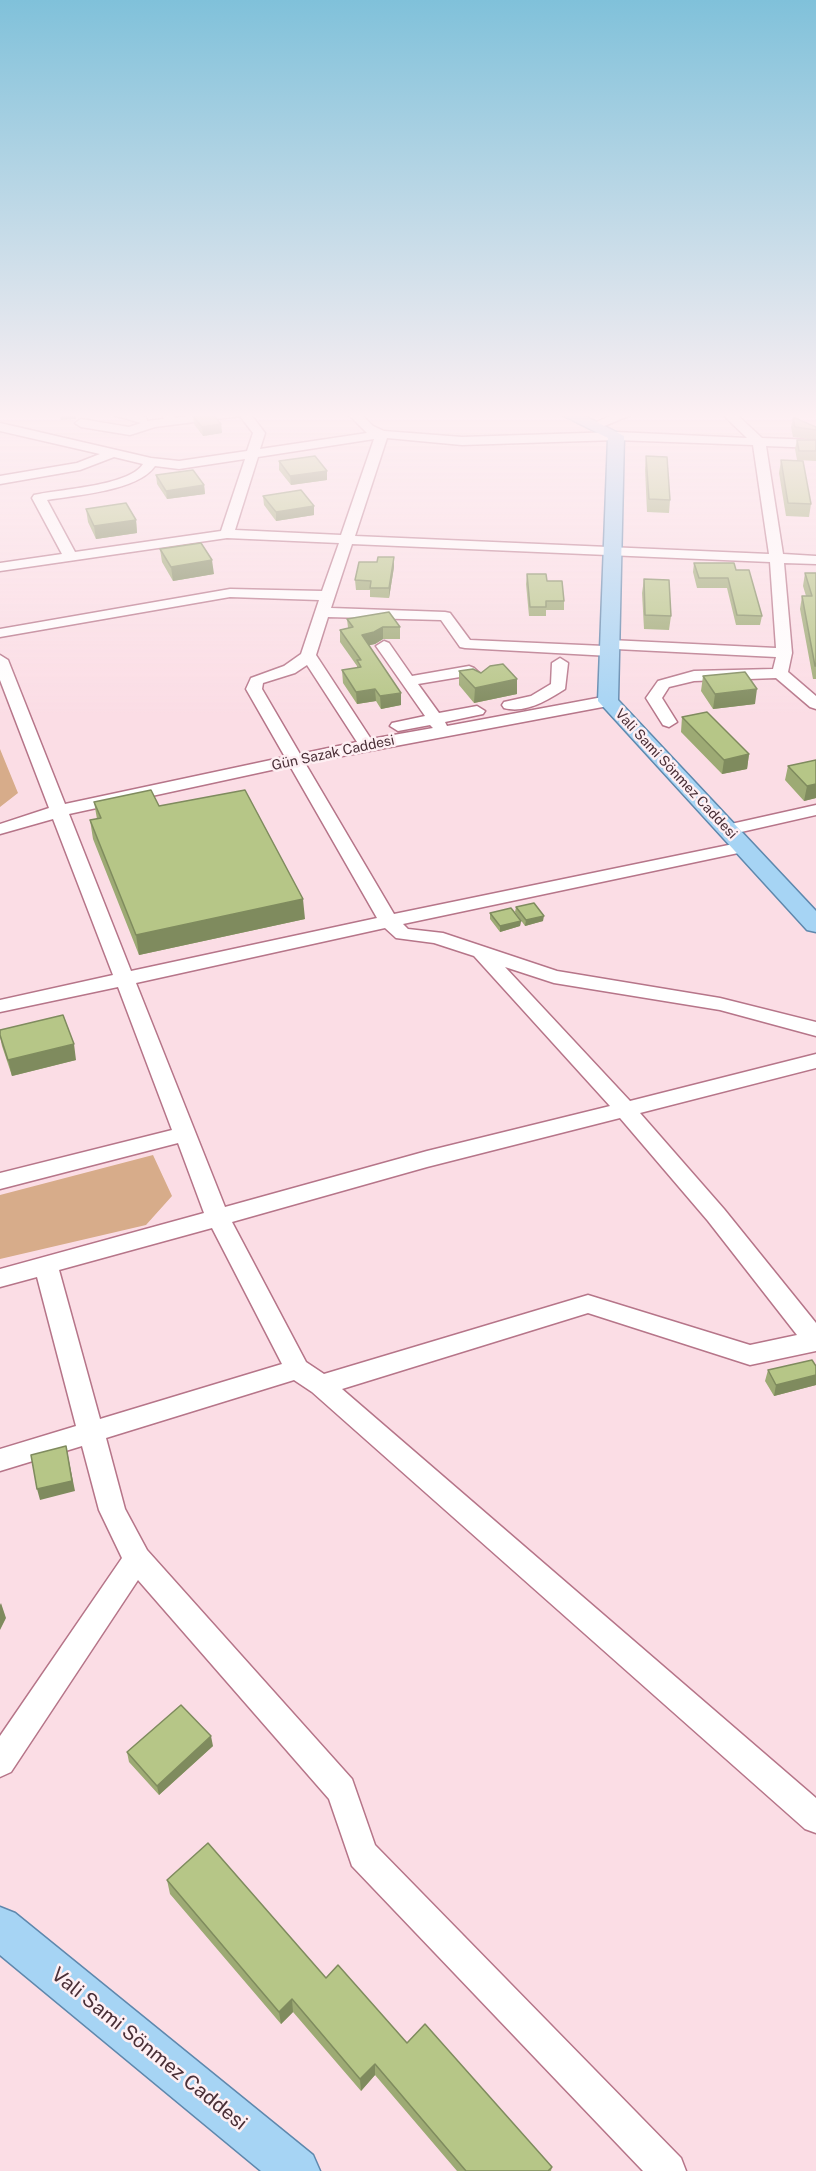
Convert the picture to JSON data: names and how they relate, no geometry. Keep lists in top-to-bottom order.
{
  "streets": {
    "main road": ["Vali Sami Sönmez Caddesi"],
    "street": ["Gün Sazak Caddesi"]
  },
  "crossings": [
    ["Gün Sazak Caddesi", "Vali Sami Sönmez Caddesi"]
  ]
}
